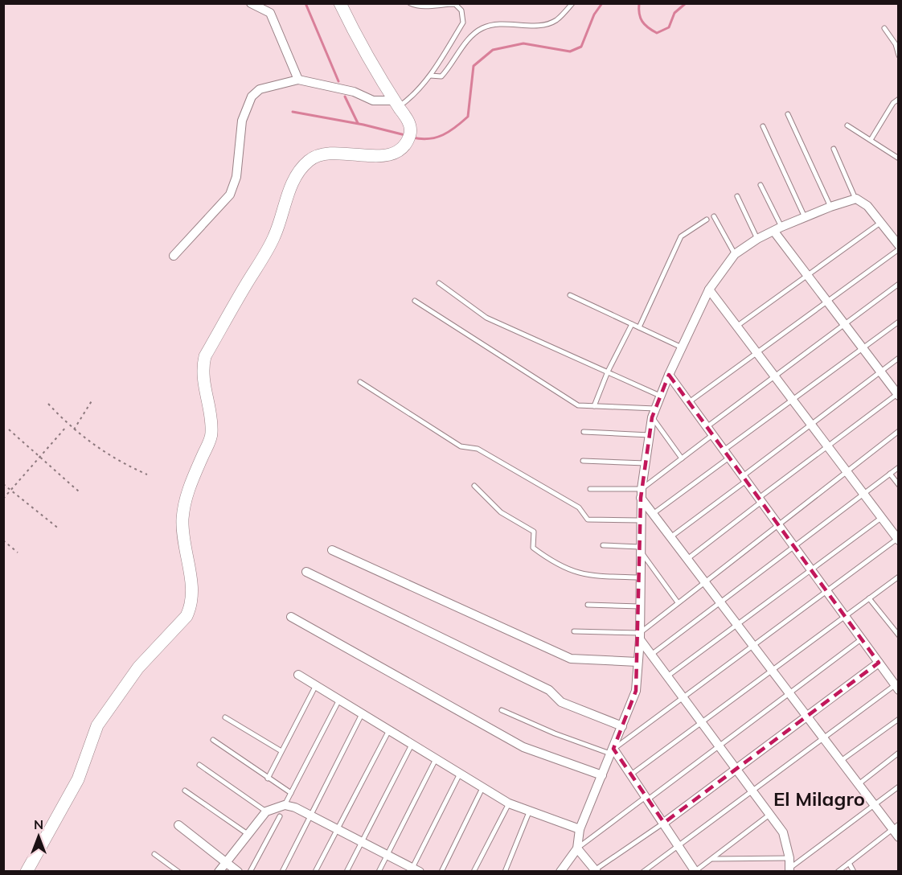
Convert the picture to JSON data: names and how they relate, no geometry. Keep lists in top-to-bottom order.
{
  "districts": ["El Milagro"],
  "north": "top"
}
